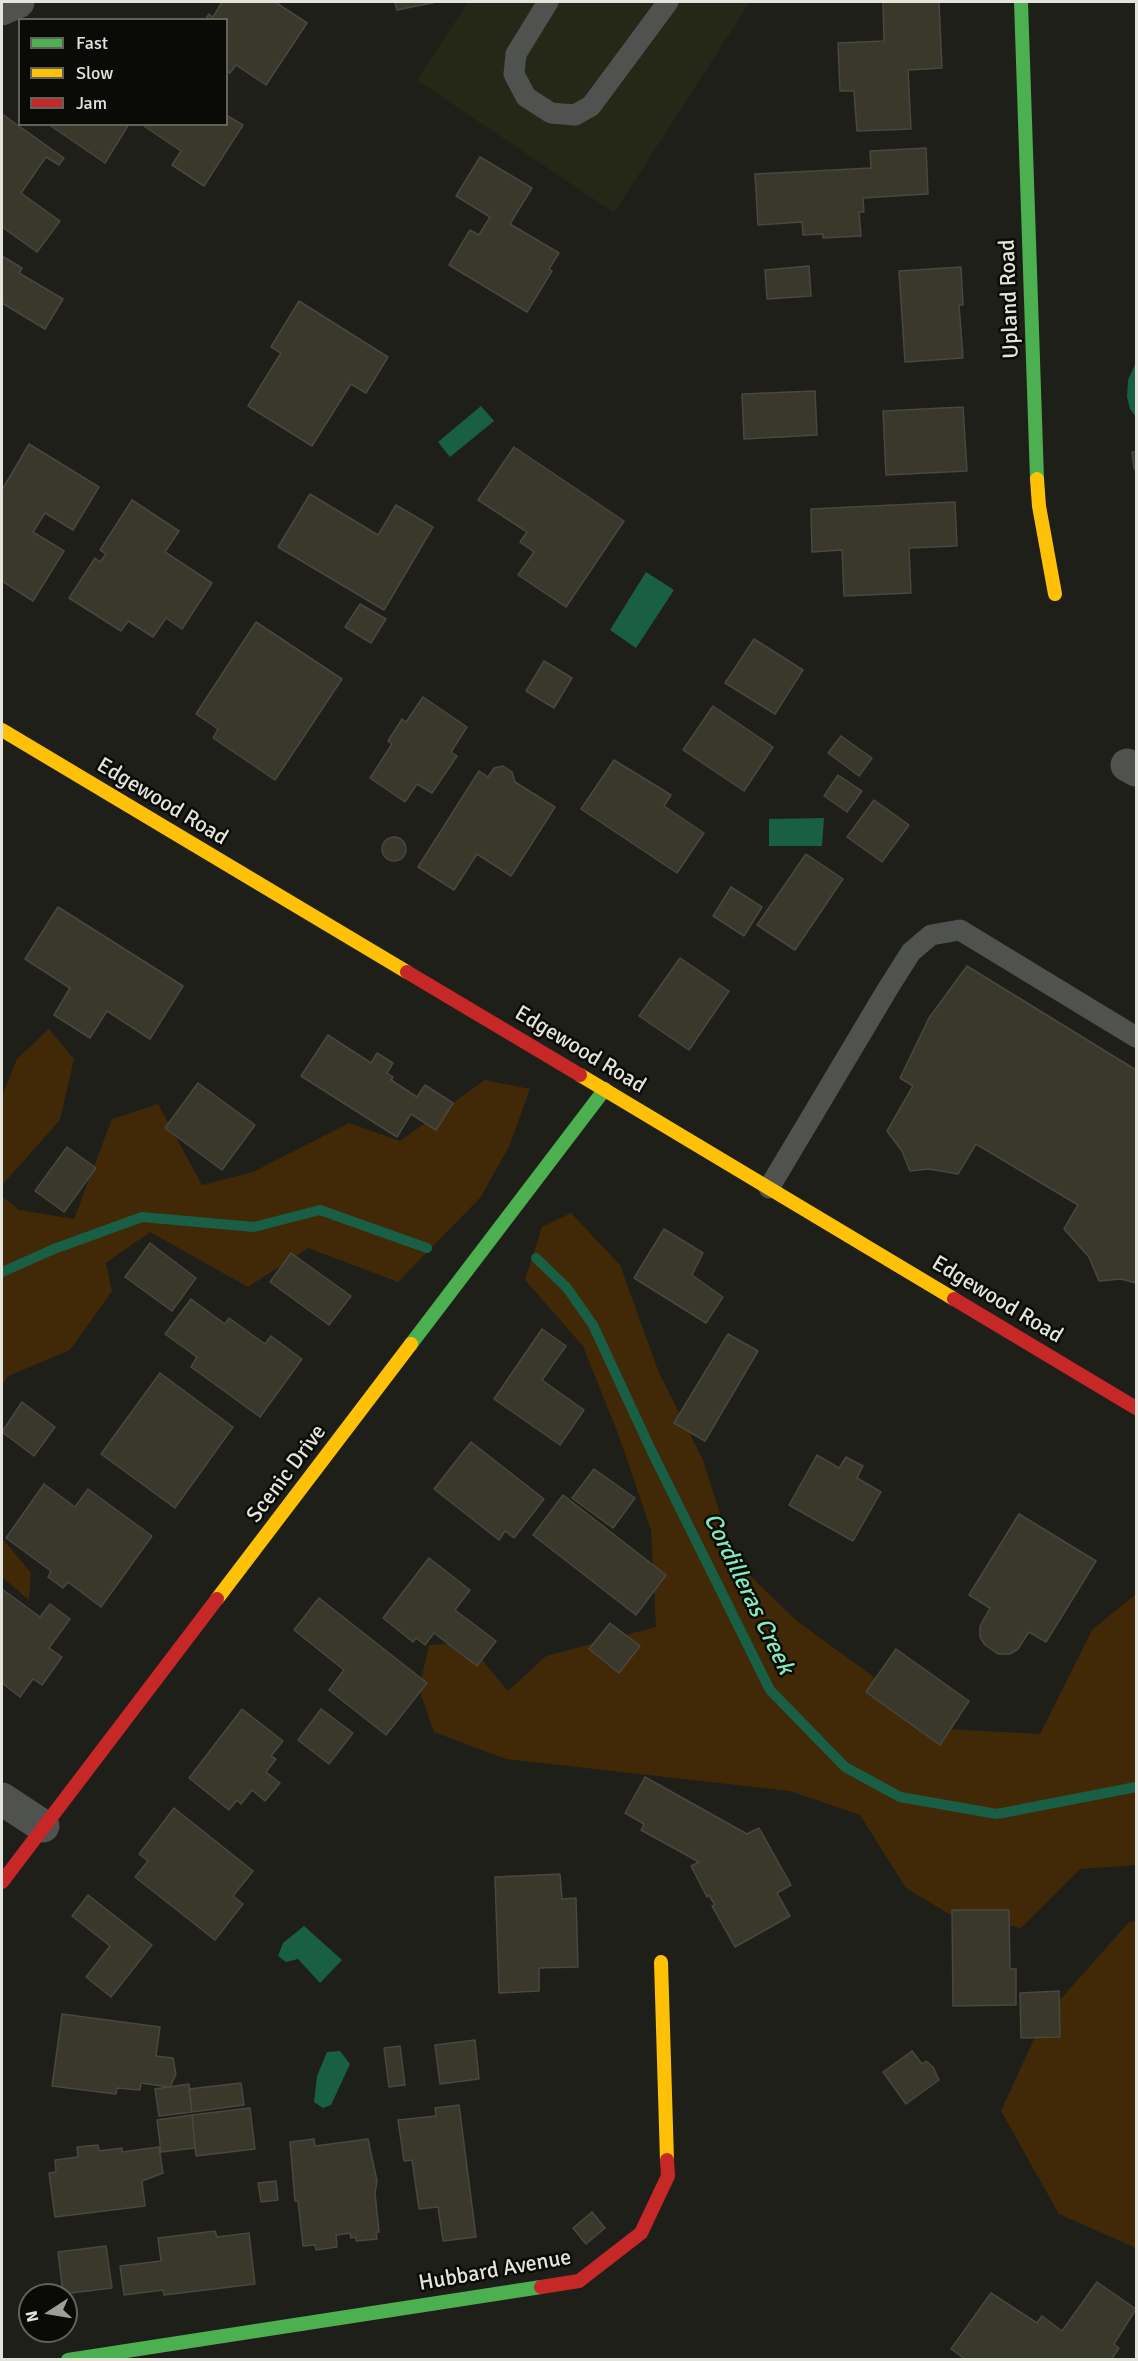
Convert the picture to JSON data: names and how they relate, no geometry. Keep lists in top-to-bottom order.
{
  "streets": {
    "street": [
      "Upland Road",
      "Edgewood Road",
      "Scenic Drive",
      "Hubbard Avenue"
    ]
  },
  "crossings": [
    ["Edgewood Road", "Scenic Drive"]
  ],
  "water": ["Cordilleras Creek"],
  "legend": ["Fast", "Slow", "Jam"],
  "north": "left"
}
